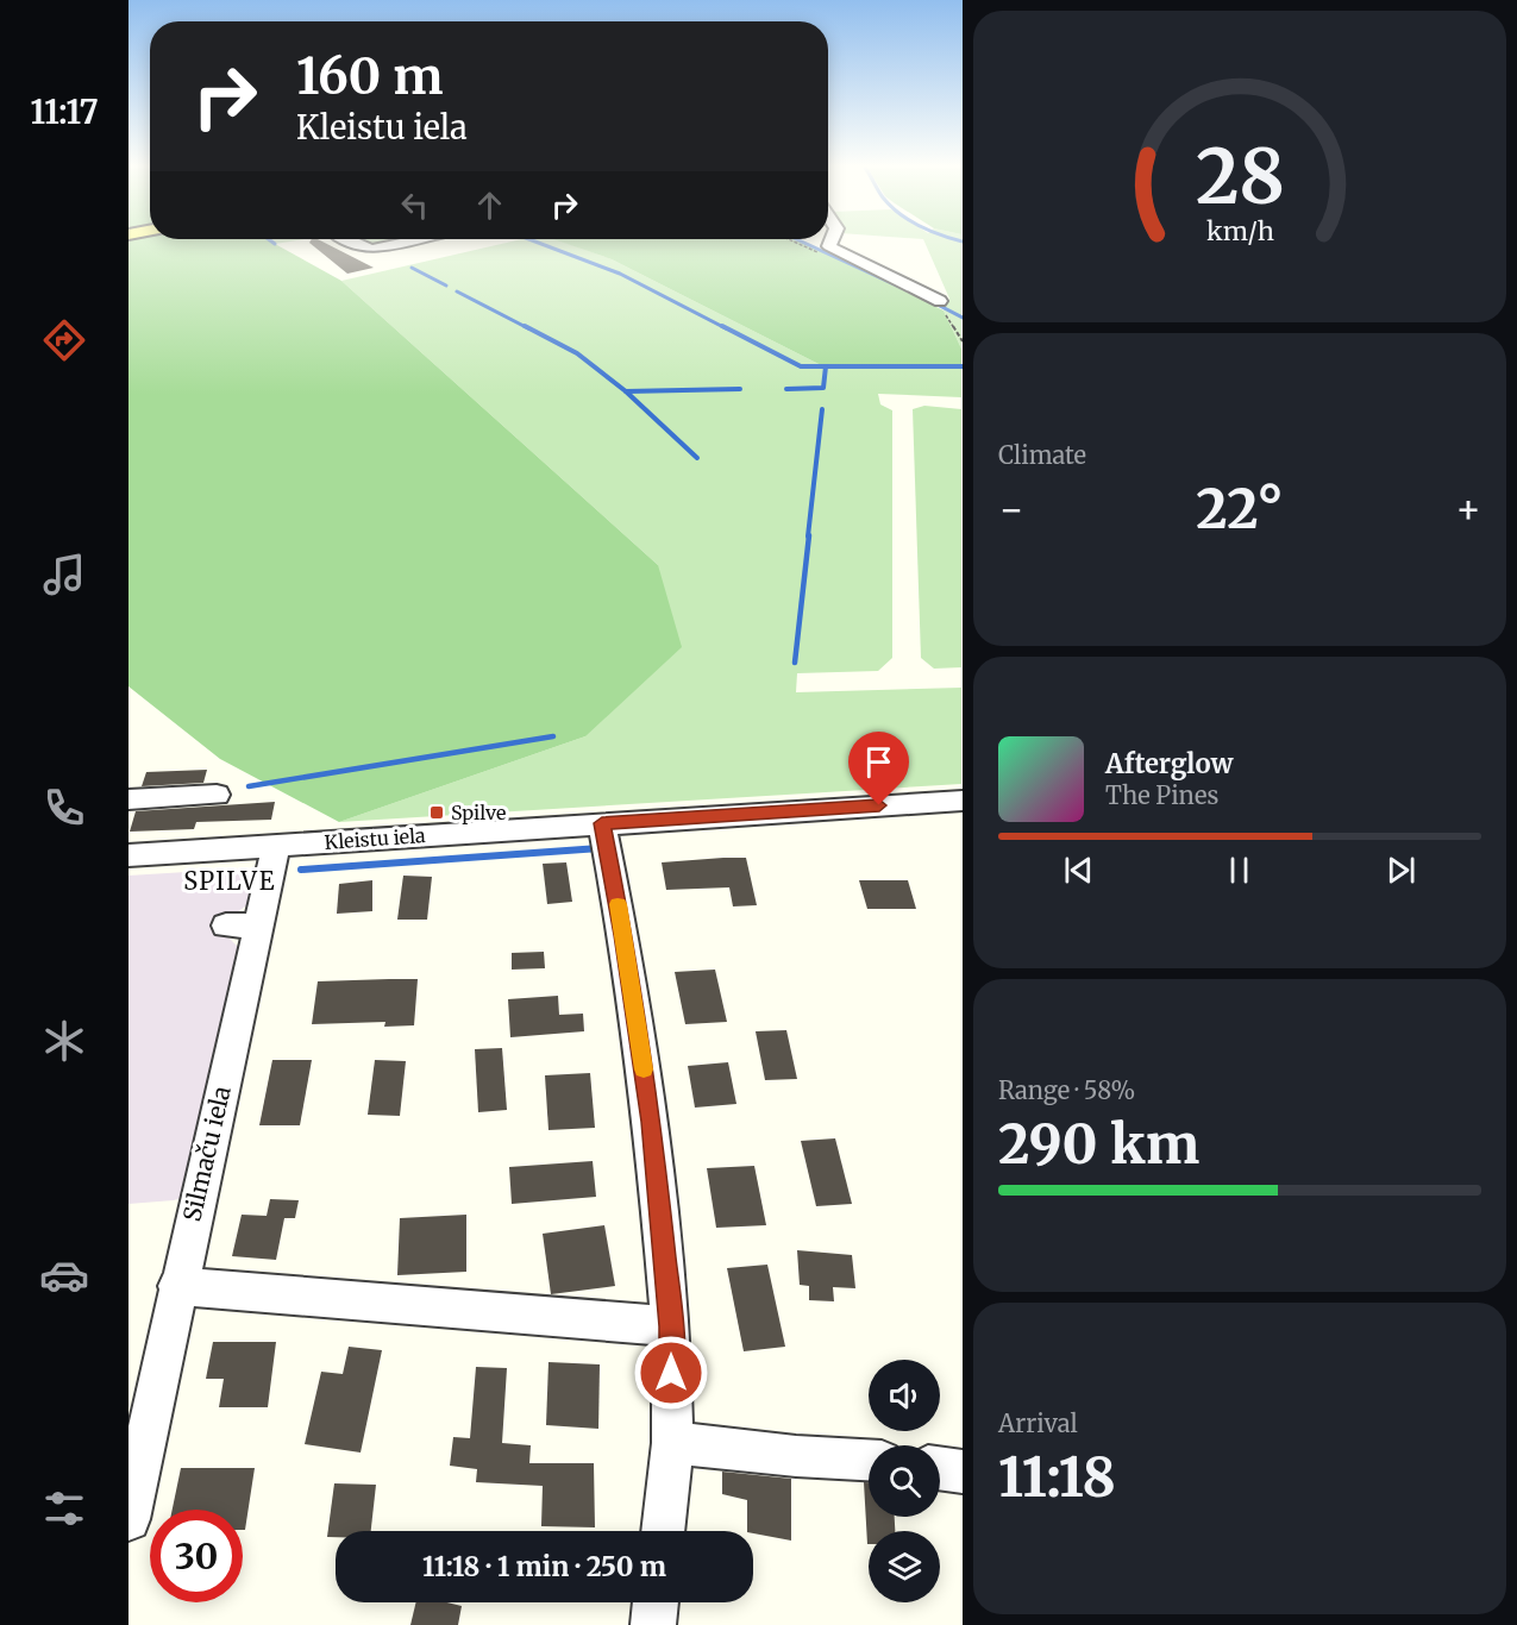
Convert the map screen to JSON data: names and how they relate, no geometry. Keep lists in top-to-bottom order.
{
  "streets": {
    "street": ["Kleistu iela", "Silmaču iela"]
  },
  "crossings": [
    ["Kleistu iela", "Silmaču iela"]
  ],
  "districts": ["SPILVE"],
  "places": {
    "transit": ["Spilve"]
  },
  "page": {
    "tabs": "11:17",
    "turn": ["160 m", "Kleistu iela"],
    "tile": [
      "Climate",
      ["Range · 58%", "290 km"],
      ["Arrival", "11:18"]
    ],
    "heat": ["−", "22°", "+"],
    "song": ["Afterglow", "The Pines"],
    "limit": "30",
    "trip": "11:18 · 1 min · 250 m",
    "gauge": ["28", "km/h"]
  }
}
